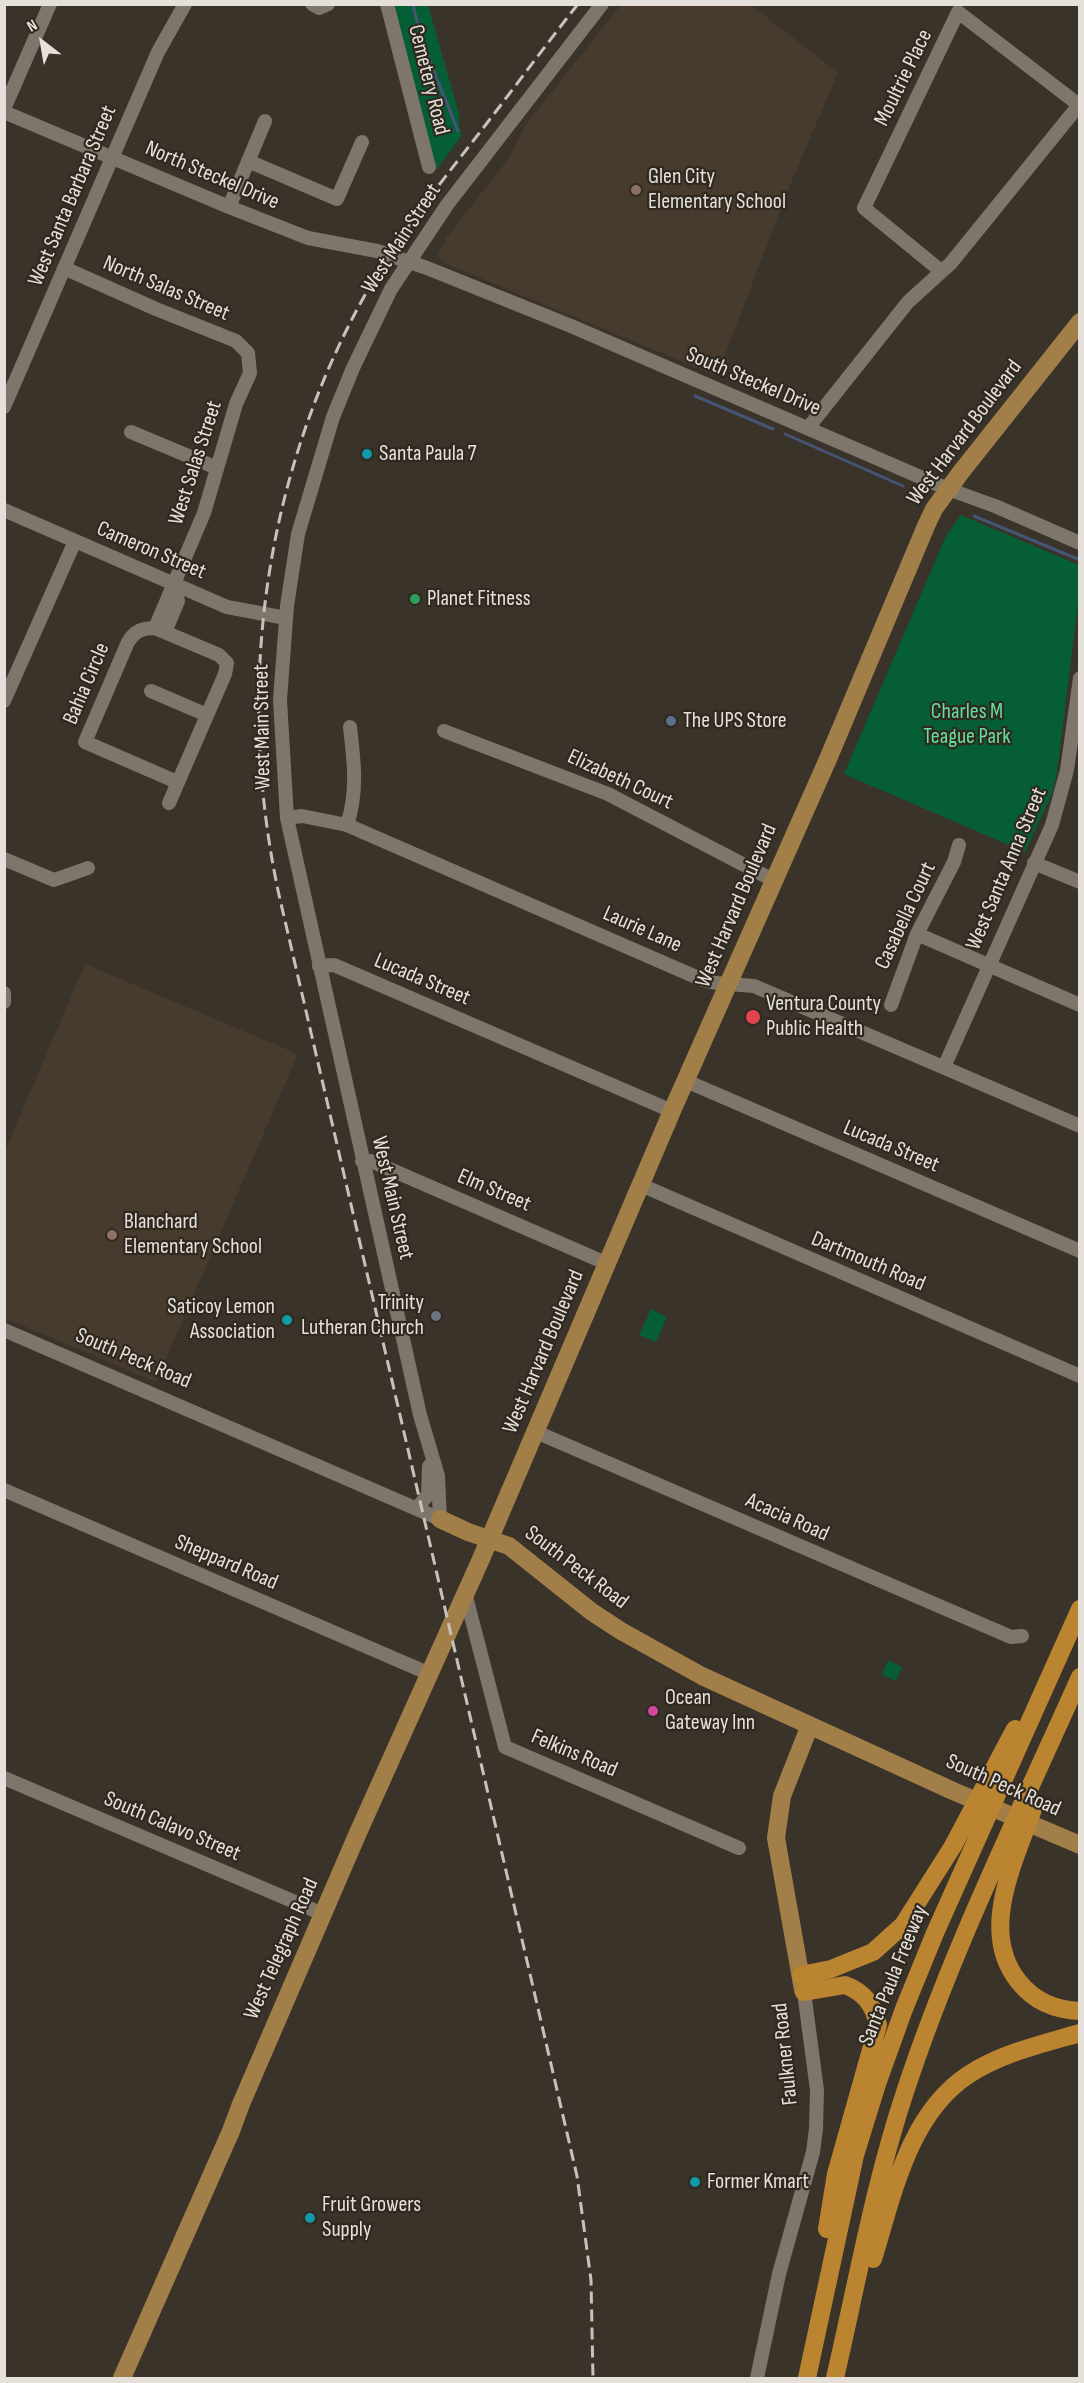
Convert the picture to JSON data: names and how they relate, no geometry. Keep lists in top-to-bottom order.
{
  "streets": {
    "highway": ["Santa Paula Freeway"],
    "main road": [
      "West Harvard Boulevard",
      "South Peck Road",
      "West Telegraph Road",
      "Faulkner Road"
    ],
    "street": [
      "Moultrie Place",
      "Cemetery Road",
      "North Steckel Drive",
      "West Santa Barbara Street",
      "West Main Street",
      "North Salas Street",
      "South Steckel Drive",
      "West Salas Street",
      "Cameron Street",
      "Bahia Circle",
      "Elizabeth Court",
      "West Santa Anna Street",
      "Casabella Court",
      "Laurie Lane",
      "Lucada Street",
      "Elm Street",
      "Dartmouth Road",
      "Acacia Road",
      "Sheppard Road",
      "Felkins Road",
      "South Calavo Street"
    ]
  },
  "crossings": [
    ["Moultrie Place", "South Steckel Drive"],
    ["North Steckel Drive", "West Santa Barbara Street"],
    ["North Steckel Drive", "West Main Street"],
    ["North Steckel Drive", "South Steckel Drive"],
    ["West Santa Barbara Street", "North Salas Street"],
    ["West Main Street", "South Steckel Drive"],
    ["West Main Street", "Cameron Street"],
    ["West Main Street", "Laurie Lane"],
    ["West Main Street", "Lucada Street"],
    ["West Main Street", "Elm Street"],
    ["West Main Street", "South Peck Road"],
    ["North Salas Street", "West Salas Street"],
    ["South Steckel Drive", "West Harvard Boulevard"],
    ["West Harvard Boulevard", "Elizabeth Court"],
    ["West Harvard Boulevard", "Laurie Lane"],
    ["West Harvard Boulevard", "Lucada Street"],
    ["West Harvard Boulevard", "Elm Street"],
    ["West Harvard Boulevard", "Dartmouth Road"],
    ["West Harvard Boulevard", "South Peck Road"],
    ["West Harvard Boulevard", "Acacia Road"],
    ["West Harvard Boulevard", "West Telegraph Road"],
    ["West Salas Street", "Cameron Street"],
    ["West Santa Anna Street", "Laurie Lane"],
    ["South Peck Road", "West Telegraph Road"],
    ["South Peck Road", "Faulkner Road"],
    ["Sheppard Road", "West Telegraph Road"],
    ["Felkins Road", "West Telegraph Road"],
    ["South Calavo Street", "West Telegraph Road"]
  ],
  "parks": ["Charles M Teague Park"],
  "places": [
    "Glen City Elementary School",
    "Santa Paula 7",
    "Planet Fitness",
    "The UPS Store",
    "Ventura County Public Health",
    "Blanchard Elementary School",
    "Trinity Lutheran Church",
    "Saticoy Lemon Association",
    "Ocean Gateway Inn",
    "Former Kmart",
    "Fruit Growers Supply"
  ],
  "north": "top left"
}
